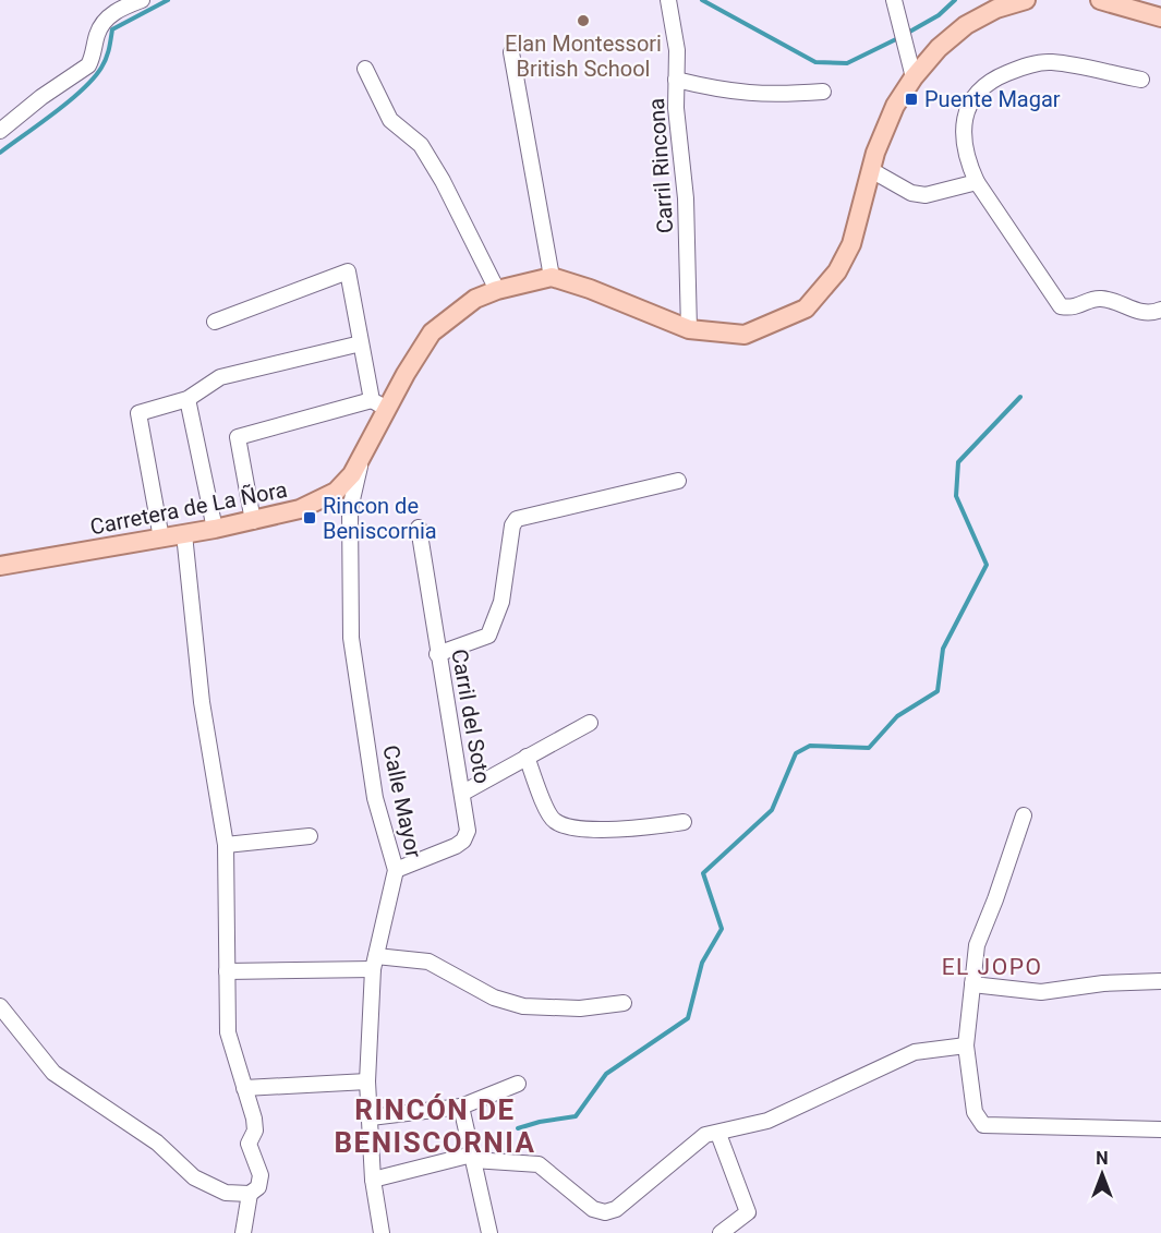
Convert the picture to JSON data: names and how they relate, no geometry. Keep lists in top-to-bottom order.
{
  "streets": {
    "main road": ["Carretera de La Ñora"],
    "street": ["Carril Rincona", "Carril del Soto", "Calle Mayor"]
  },
  "crossings": [
    ["Carretera de La Ñora", "Calle Mayor"],
    ["Carril del Soto", "Calle Mayor"]
  ],
  "districts": ["EL JOPO", "RINCÓN DE BENISCORNIA"],
  "places": {
    "other": ["Elan Montessori British School"],
    "transit": ["Puente Magar", "Rincon de Beniscornia"]
  },
  "north": "top"
}
